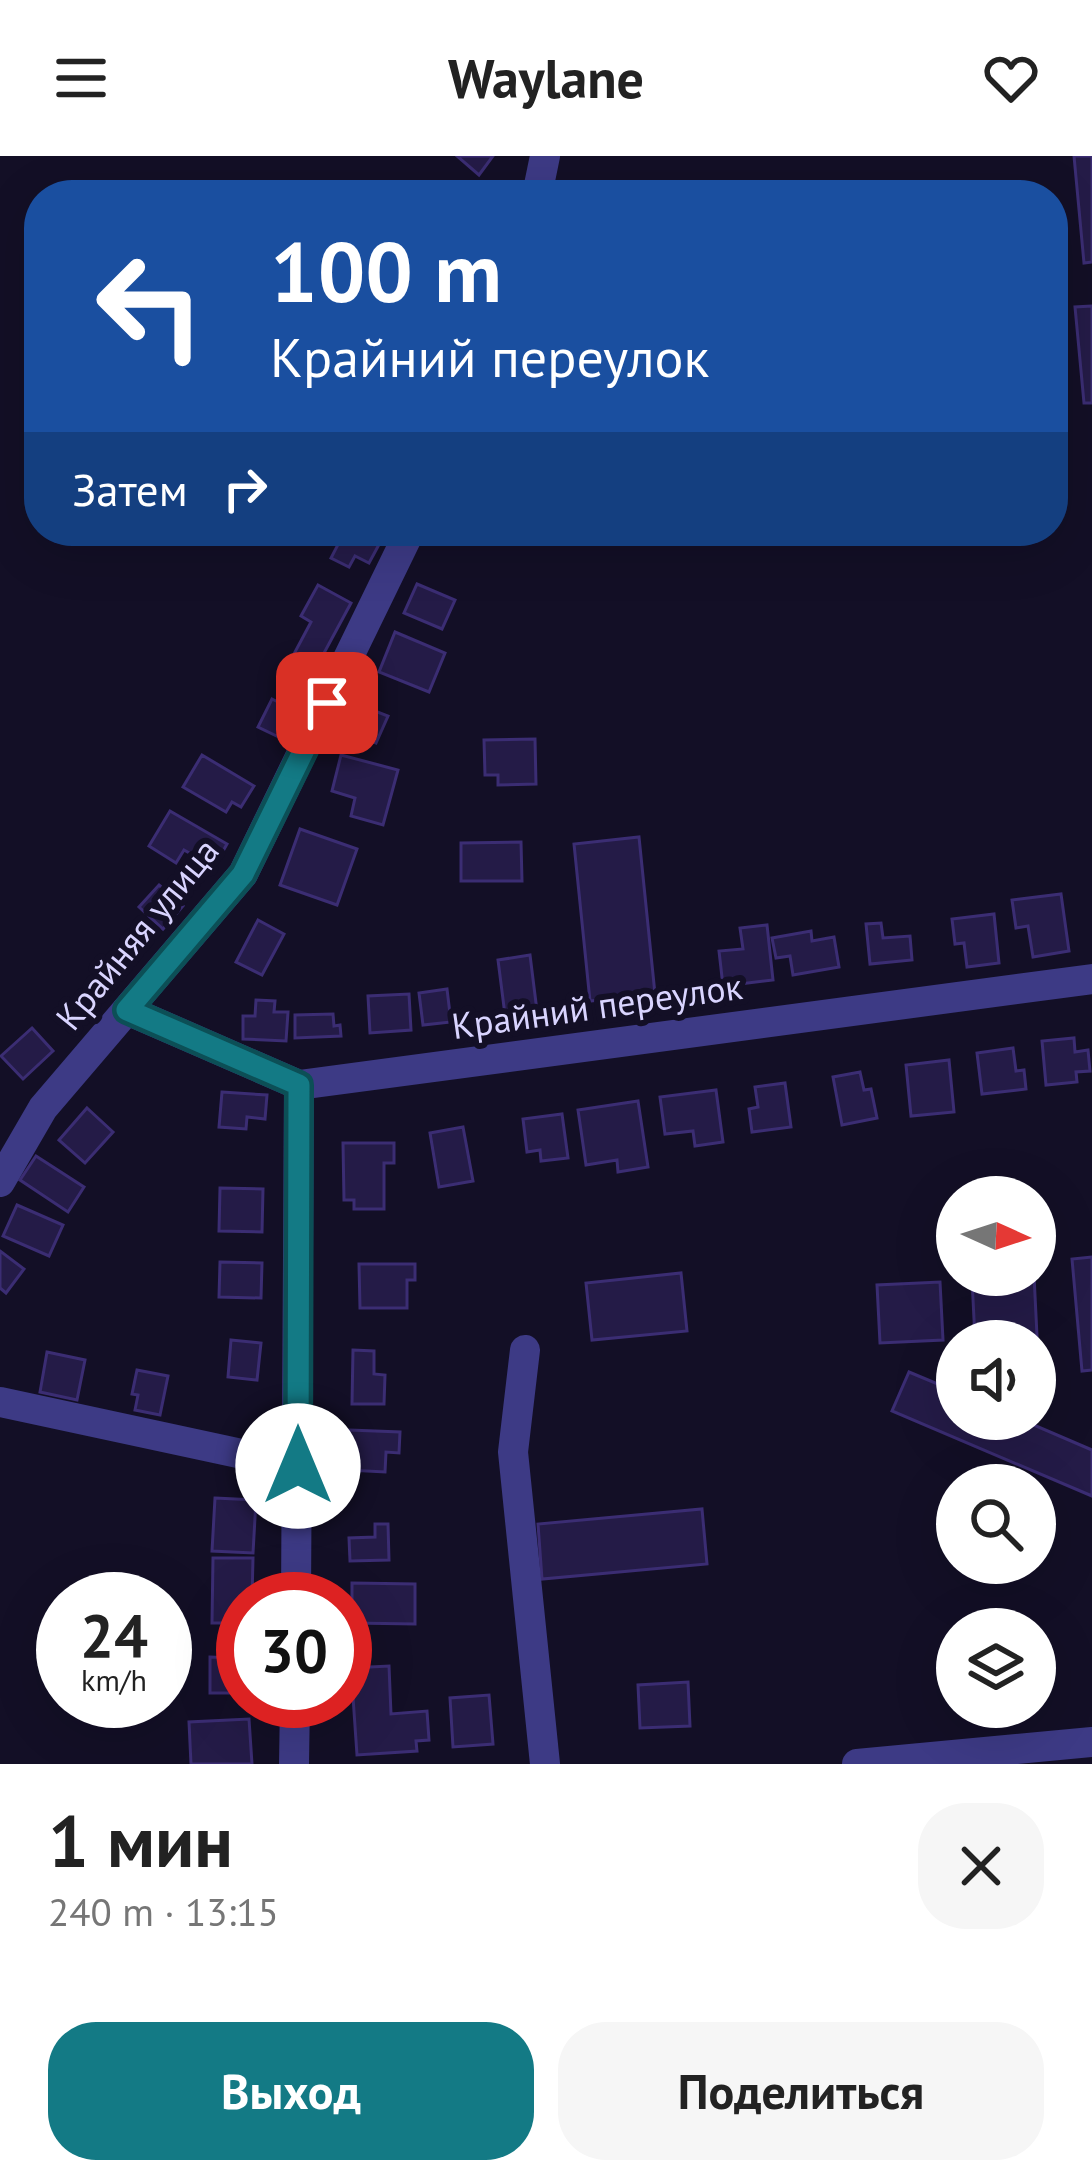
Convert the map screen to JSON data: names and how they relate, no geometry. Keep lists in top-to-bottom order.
{
  "streets": {
    "street": ["Крайняя улица", "Крайний переулок"]
  },
  "north": "right",
  "page": {
    "header": "Waylane",
    "turn": ["100 m", "Крайний переулок"],
    "then": "Затем",
    "speed": "24 km/h",
    "limit": "30",
    "heading": ["1 мин", "240 m · 13:15"],
    "buttons": ["Выход", "Поделиться"]
  }
}
